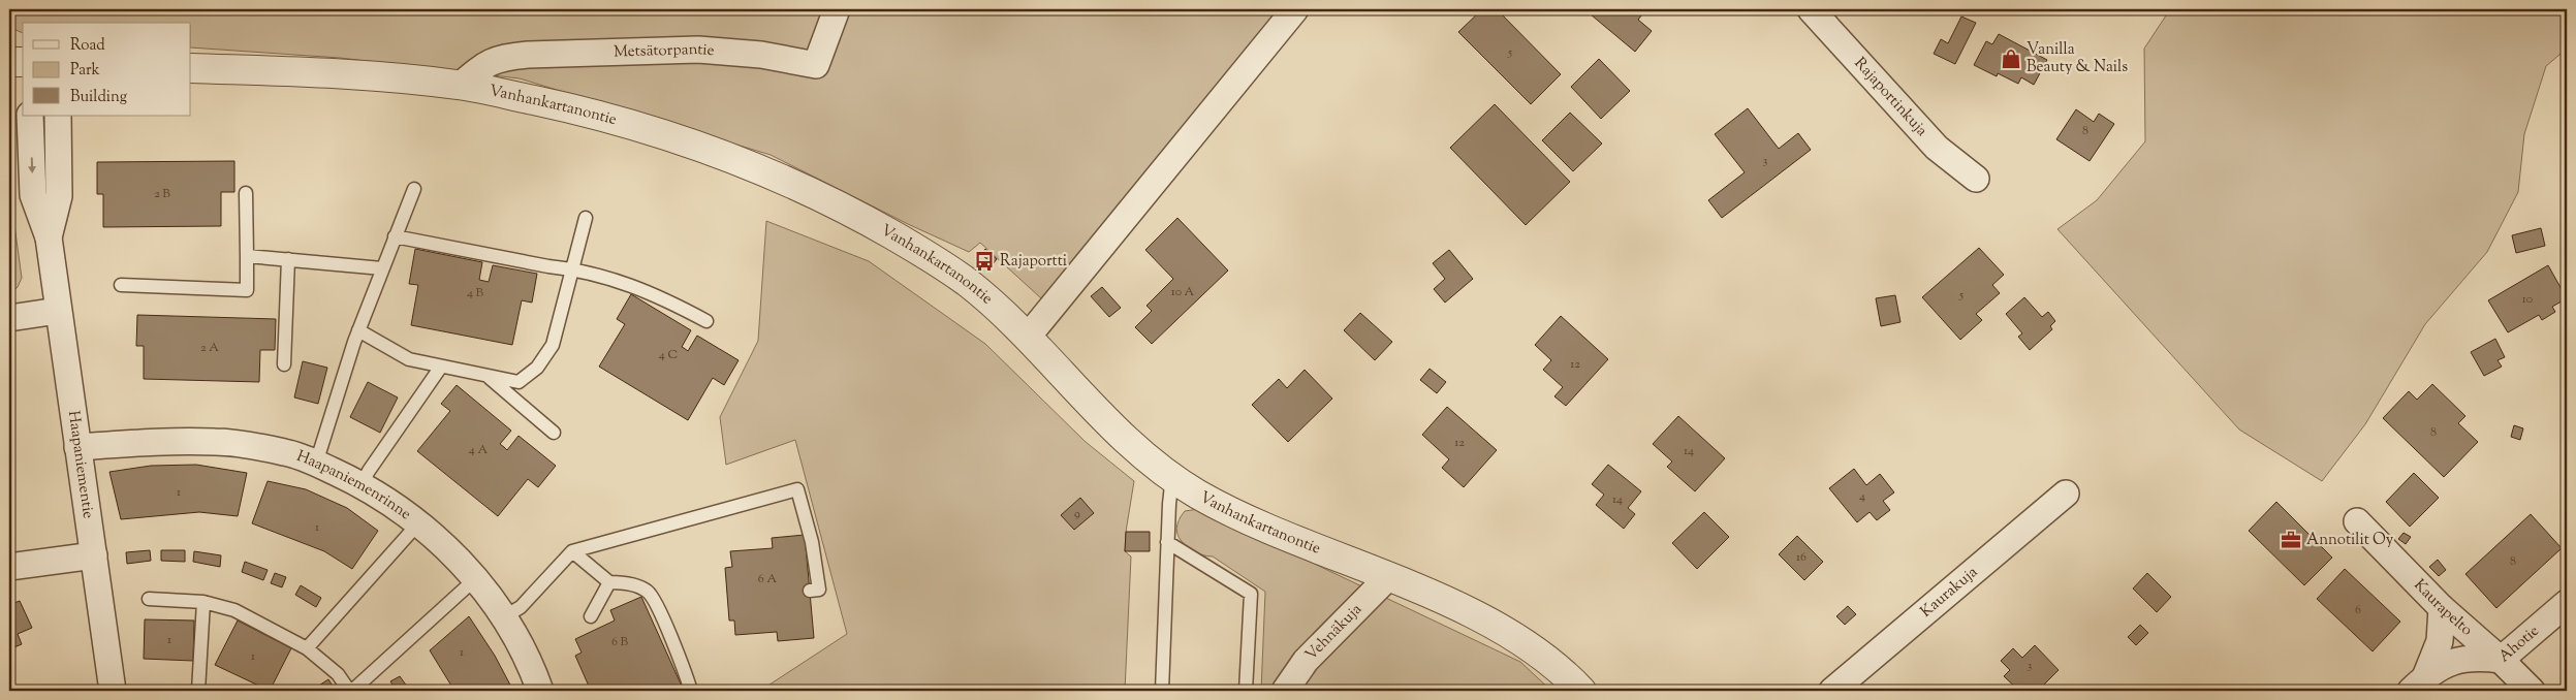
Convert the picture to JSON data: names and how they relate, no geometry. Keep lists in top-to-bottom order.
{
  "streets": {
    "street": [
      "Metsätorpantie",
      "Rajaportinkuja",
      "Vanhankartanontie",
      "Haapaniementie",
      "Haapaniemenrinne",
      "Kaurakuja",
      "Kaurapelto",
      "Vehnäkuja",
      "Ahotie"
    ]
  },
  "crossings": [
    ["Metsätorpantie", "Vanhankartanontie"],
    ["Vanhankartanontie", "Vehnäkuja"],
    ["Haapaniementie", "Haapaniemenrinne"],
    ["Kaurapelto", "Ahotie"]
  ],
  "places": {
    "shop": ["Vanilla Beauty & Nails"],
    "bus stop": ["Rajaportti"],
    "office": ["Annotilit Oy"]
  },
  "house_numbers": [
    "5",
    "8",
    "3",
    "2 B",
    "10 A",
    "4 B",
    "5",
    "10",
    "2 A",
    "4 C",
    "12",
    "8",
    "12",
    "4 A",
    "14",
    "1",
    "4",
    "14",
    "9",
    "1",
    "16",
    "8",
    "6 A",
    "6",
    "1",
    "6 B",
    "1",
    "1",
    "3"
  ],
  "legend": ["Road", "Park", "Building"]
}
